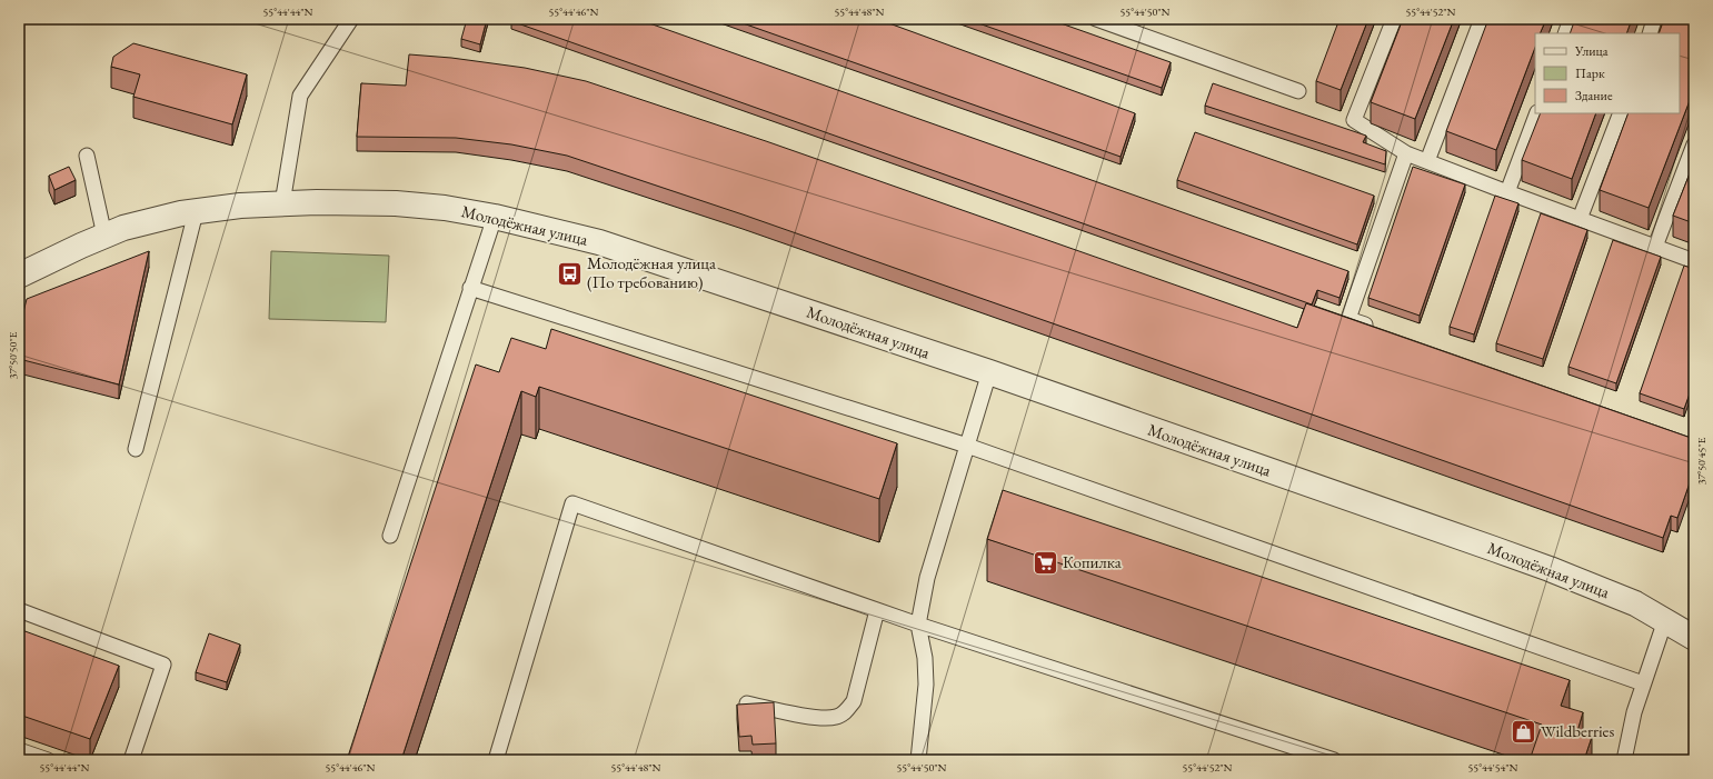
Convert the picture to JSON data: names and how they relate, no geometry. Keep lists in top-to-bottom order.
{
  "streets": {
    "street": ["Молодёжная улица"]
  },
  "places": {
    "bus stop": ["Молодёжная улица (По требованию)"],
    "supermarket": ["Копилка"],
    "shop": ["Wildberries"]
  },
  "legend": ["Улица", "Парк", "Здание"],
  "coordinates": [
    "55°44'44\"N",
    "55°44'46\"N",
    "55°44'48\"N",
    "55°44'50\"N",
    "55°44'52\"N",
    "37°50'50\"E",
    "37°50'45\"E",
    "55°44'54\"N"
  ]
}
